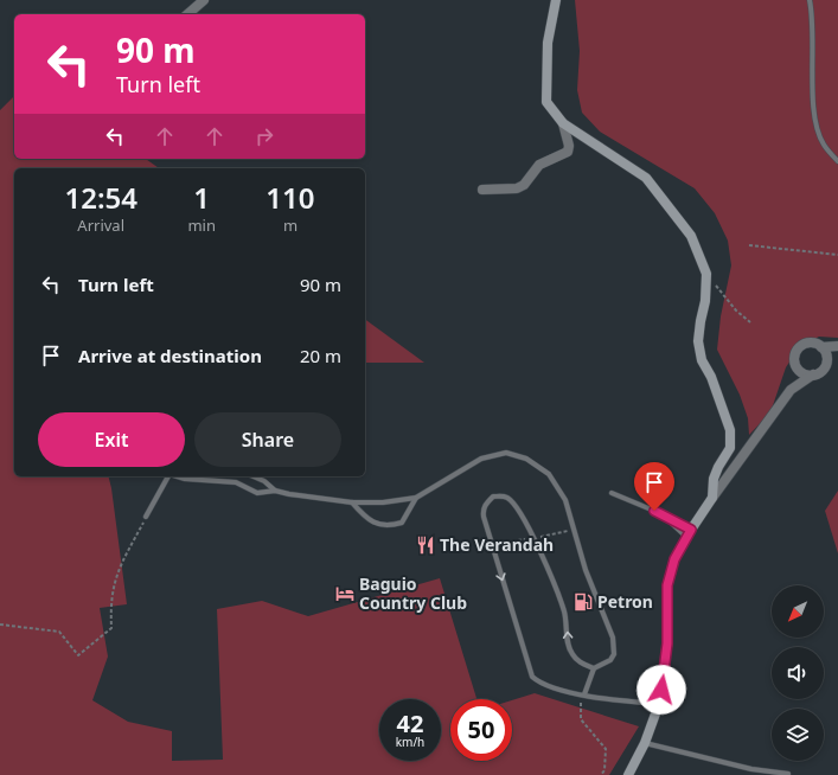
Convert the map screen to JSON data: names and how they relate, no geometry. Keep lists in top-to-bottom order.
{
  "places": {
    "restaurant": ["The Verandah"],
    "hotel": ["Baguio Country Club"],
    "fuel station": ["Petron"]
  },
  "north": "bottom left",
  "page": {
    "turn": ["90 m", "Turn left"],
    "eta": [
      "12:54",
      "Arrival",
      "1",
      "min",
      "110",
      "m"
    ],
    "list": [
      {
        "name": "Turn left",
        "value": "90 m"
      },
      {
        "name": "Arrive at destination",
        "value": "20 m"
      }
    ],
    "buttons": ["Exit", "Share"],
    "speed": "42 km/h",
    "limit": "50"
  }
}
